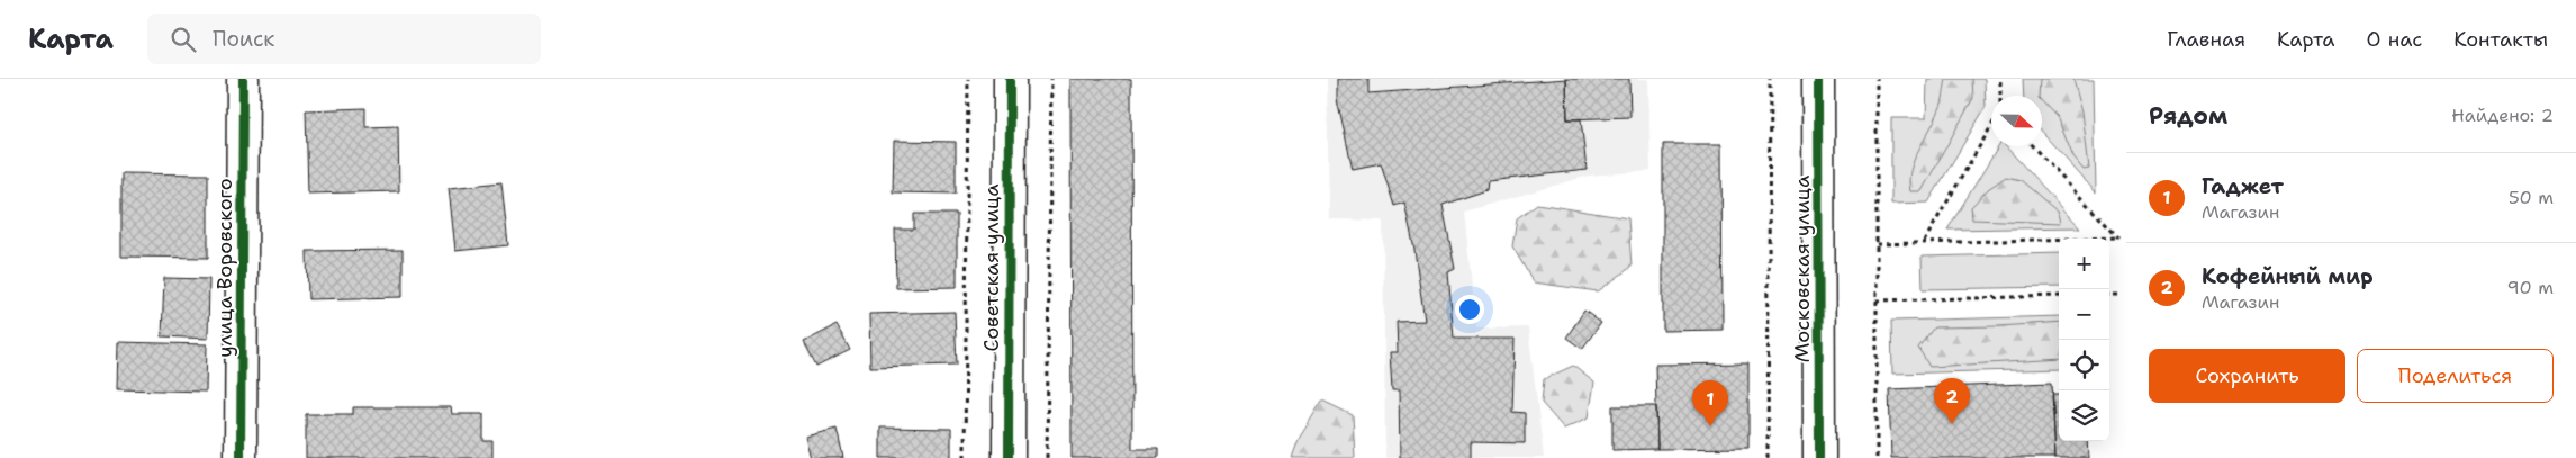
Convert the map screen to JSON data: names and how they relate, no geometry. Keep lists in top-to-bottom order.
{
  "streets": {
    "street": ["улица Воровского", "Советская улица", "Московская улица"]
  },
  "north": "right",
  "page": {
    "header": "Карта",
    "search": "Поиск",
    "nav": [
      "Главная",
      "Карта",
      "О нас",
      "Контакты"
    ],
    "heading": ["Рядом", "Найдено: 2"],
    "list": [
      {
        "mark": "1",
        "name": "Гаджет",
        "note": "Магазин",
        "value": "50 m"
      },
      {
        "mark": "2",
        "name": "Кофейный мир",
        "note": "Магазин",
        "value": "90 m"
      }
    ],
    "map_buttons": ["+", "−"],
    "buttons": ["Сохранить", "Поделиться"],
    "pins": ["2", "1"]
  }
}
